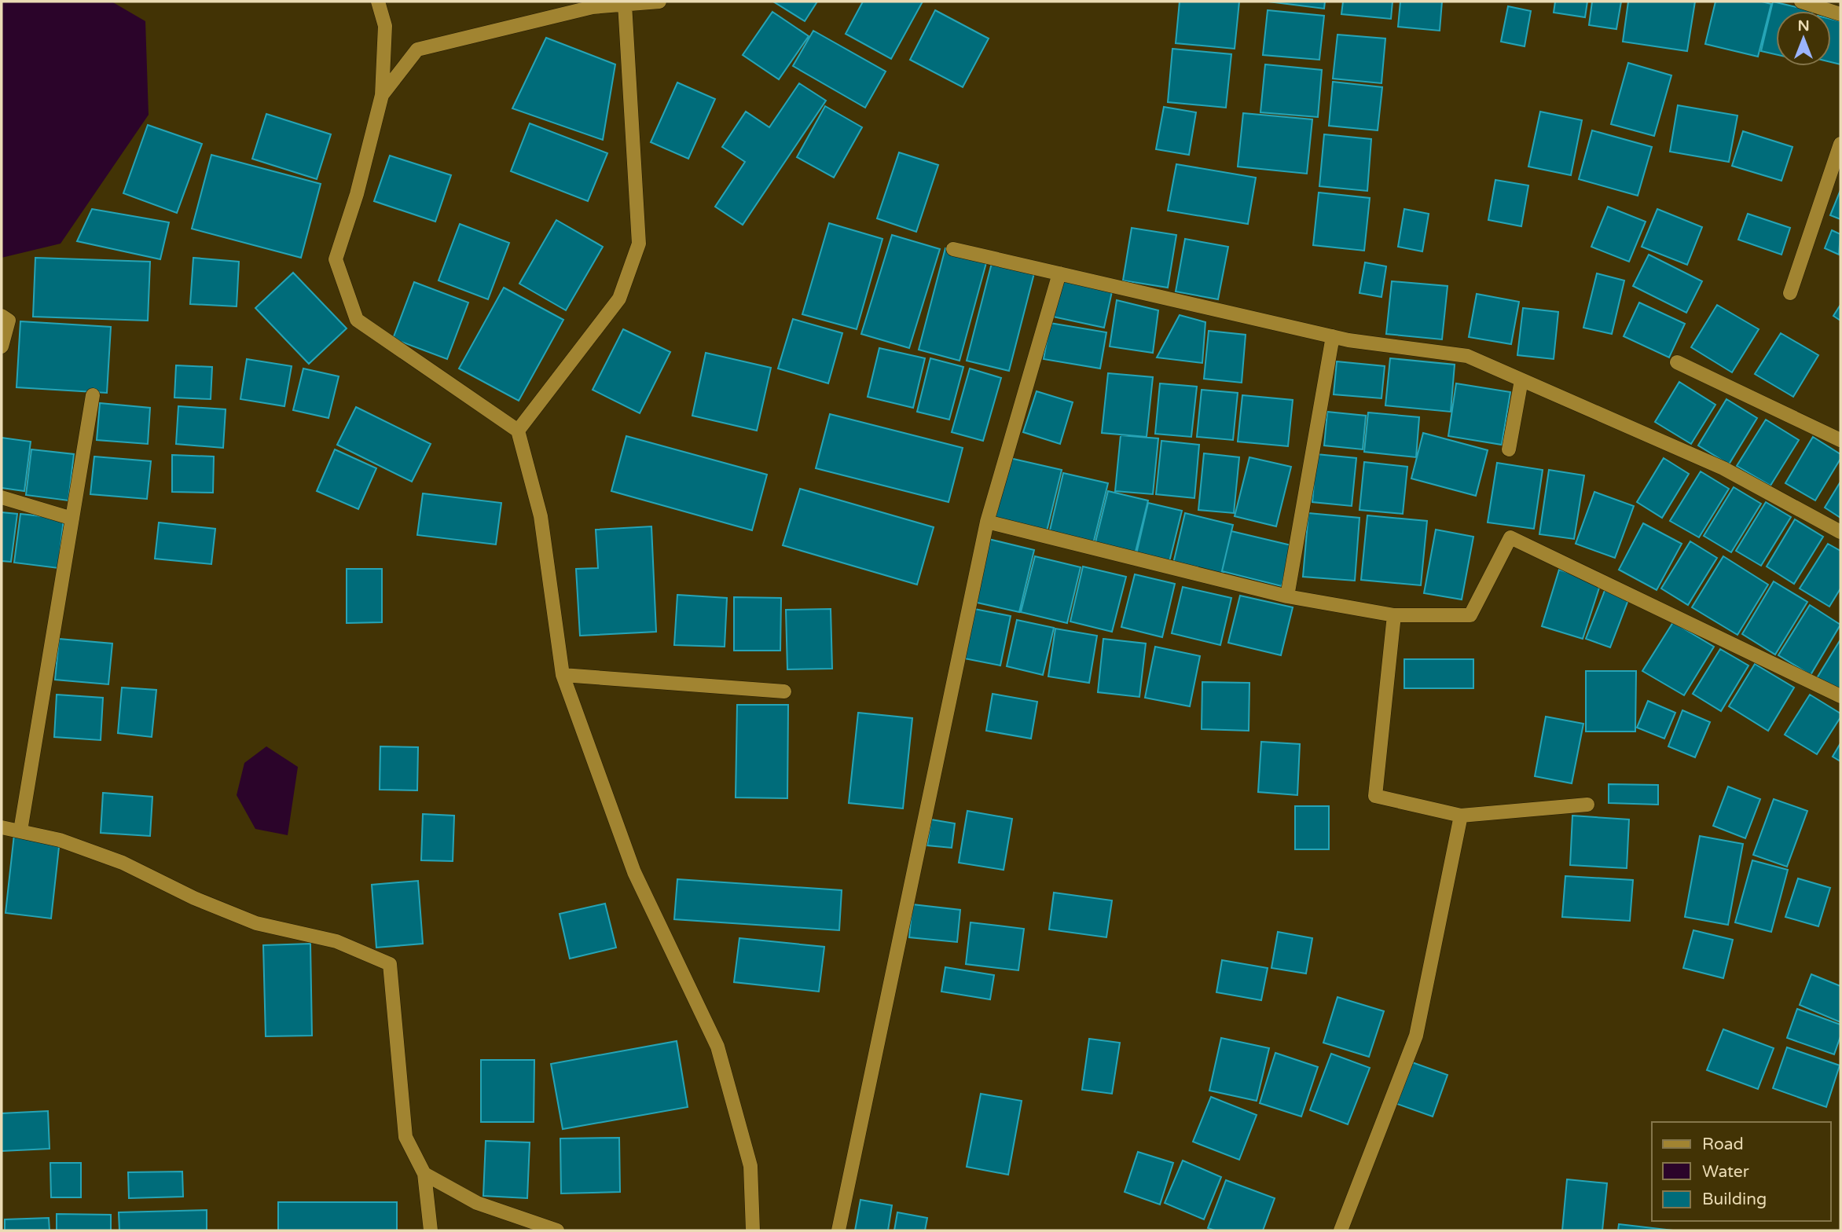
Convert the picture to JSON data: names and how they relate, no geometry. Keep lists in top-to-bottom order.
{
  "legend": ["Road", "Water", "Building"],
  "north": "top"
}
